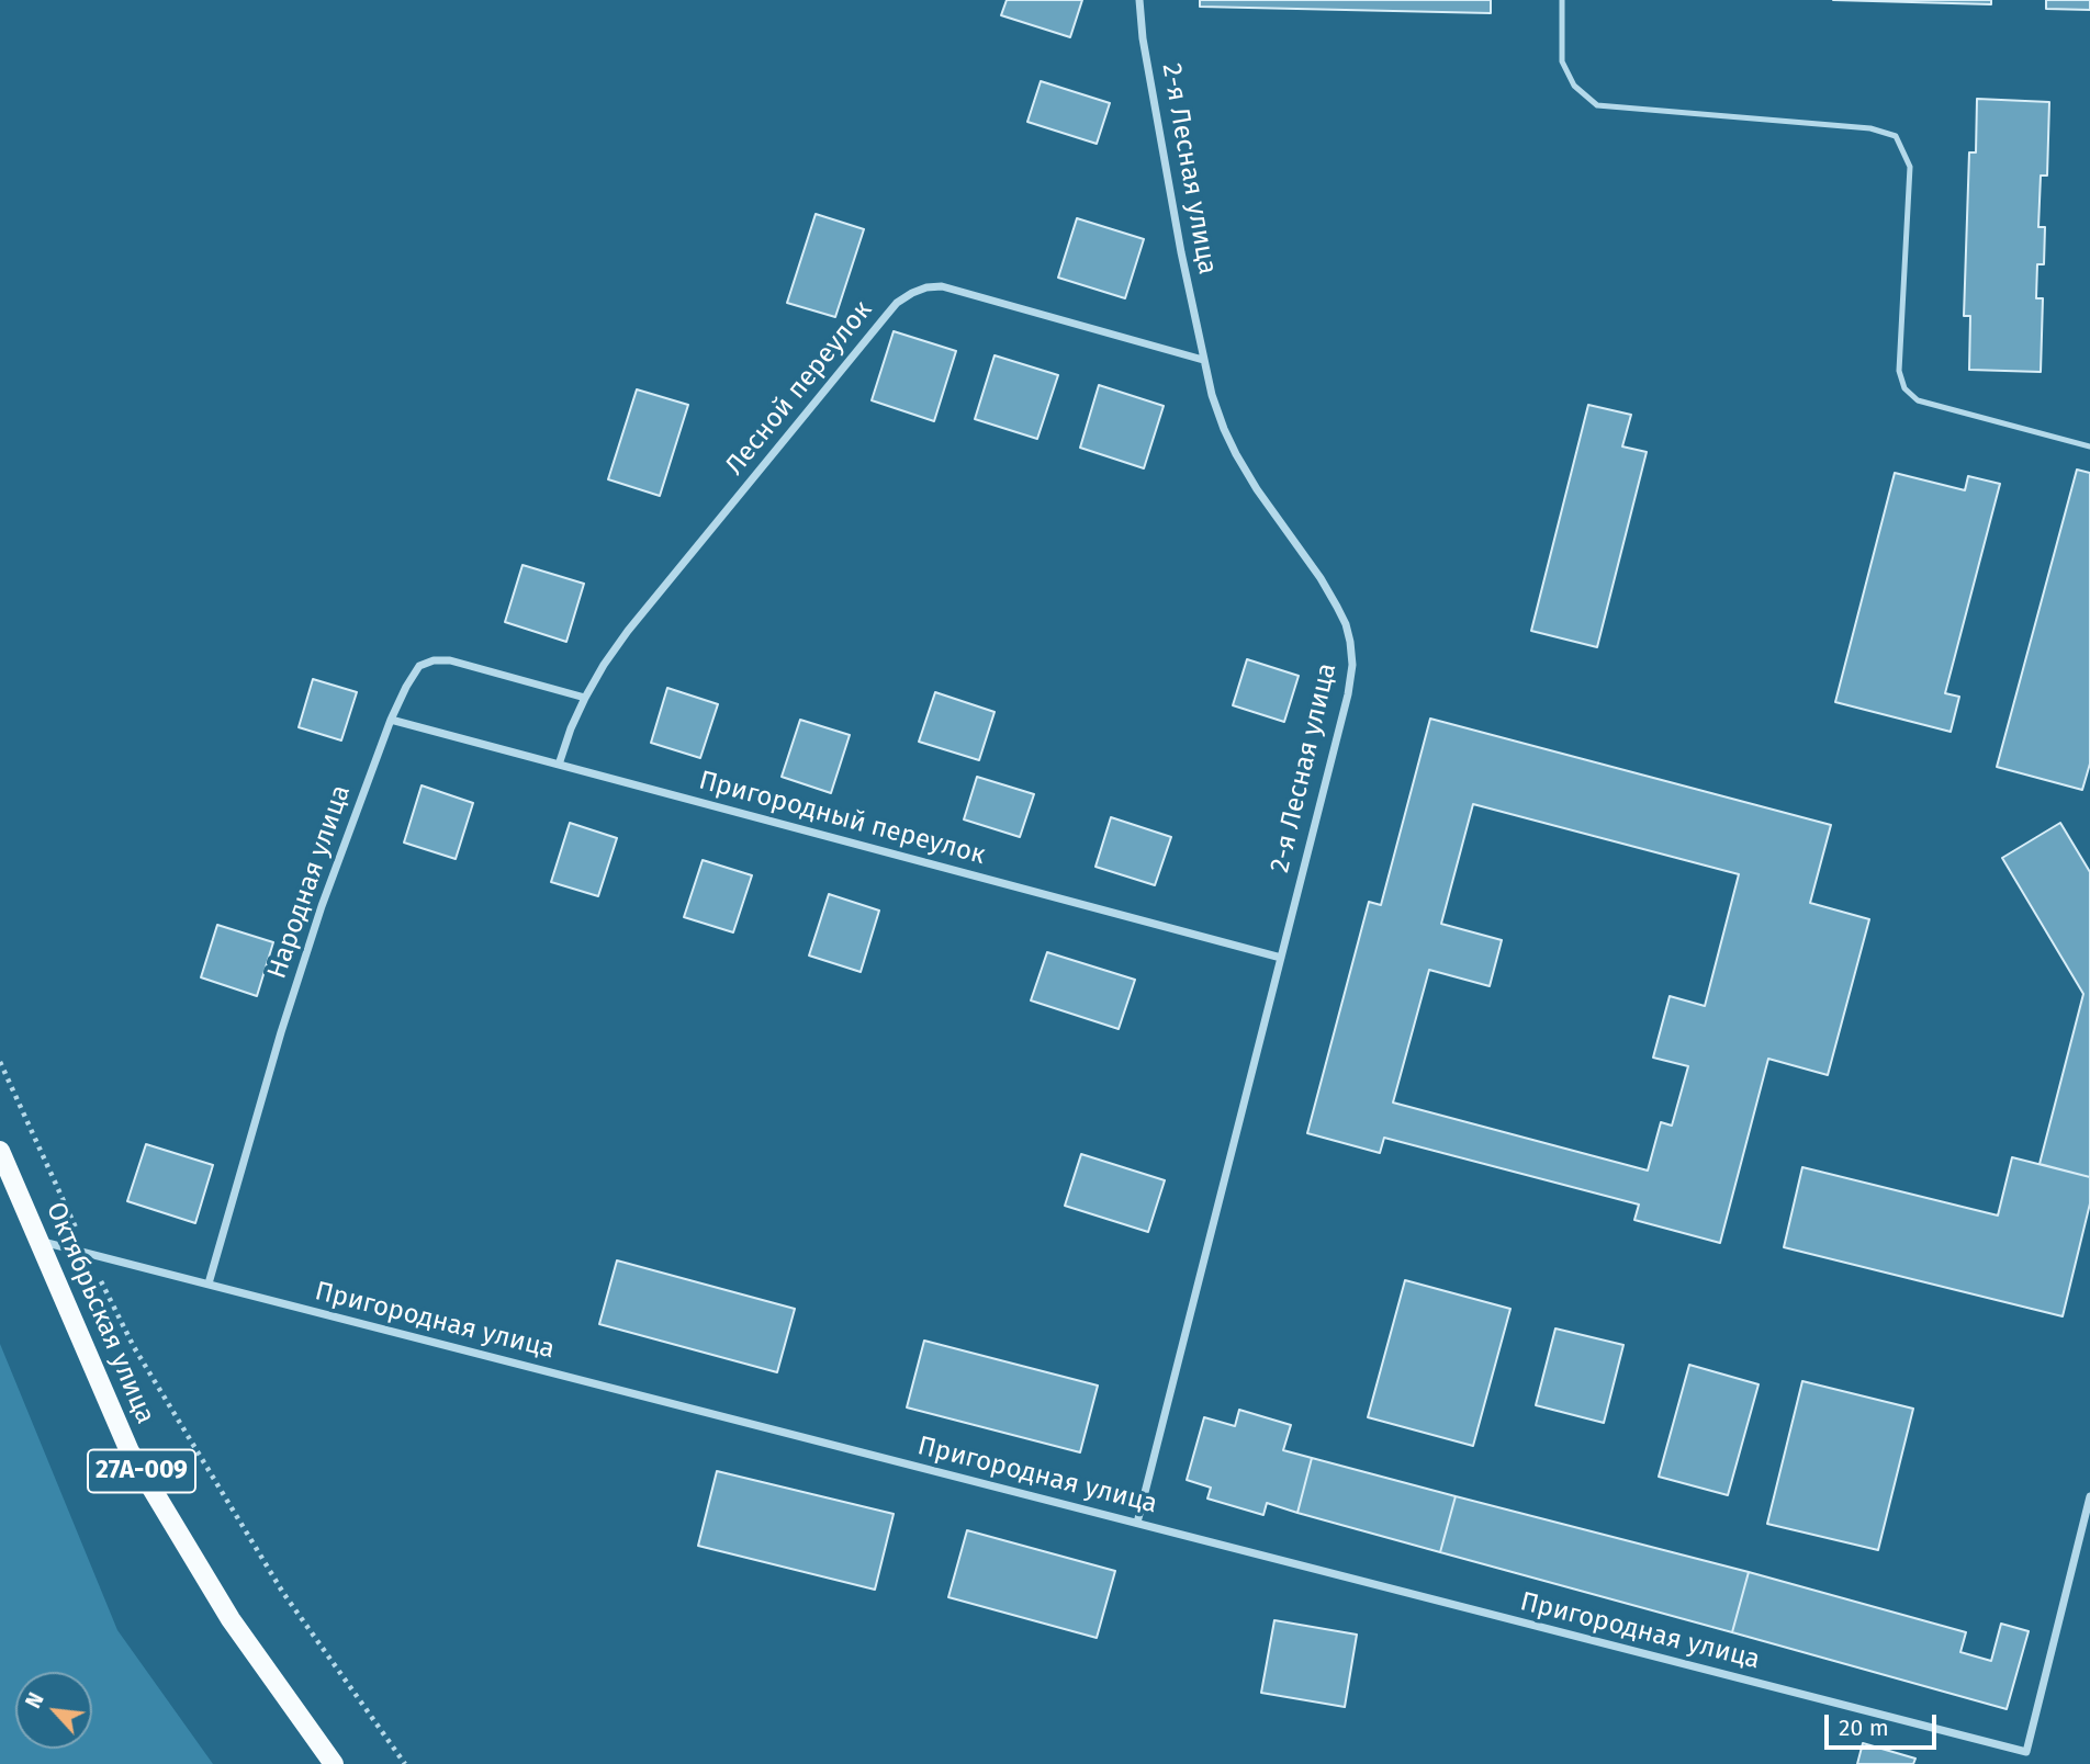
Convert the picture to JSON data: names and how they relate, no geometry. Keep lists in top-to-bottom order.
{
  "streets": {
    "main road": ["Октябрьская улица", "27А-009"],
    "street": [
      "2-я Лесная улица",
      "Лесной переулок",
      "Пригородный переулок",
      "Народная улица",
      "Пригородная улица"
    ]
  },
  "crossings": [
    ["2-я Лесная улица", "Лесной переулок"],
    ["2-я Лесная улица", "Пригородный переулок"],
    ["2-я Лесная улица", "Пригородная улица"],
    ["Лесной переулок", "Пригородный переулок"],
    ["Лесной переулок", "Народная улица"],
    ["Пригородный переулок", "Народная улица"],
    ["Народная улица", "Пригородная улица"],
    ["Октябрьская улица", "Пригородная улица"]
  ],
  "scale_bar": "20 m",
  "north": "top left"
}
